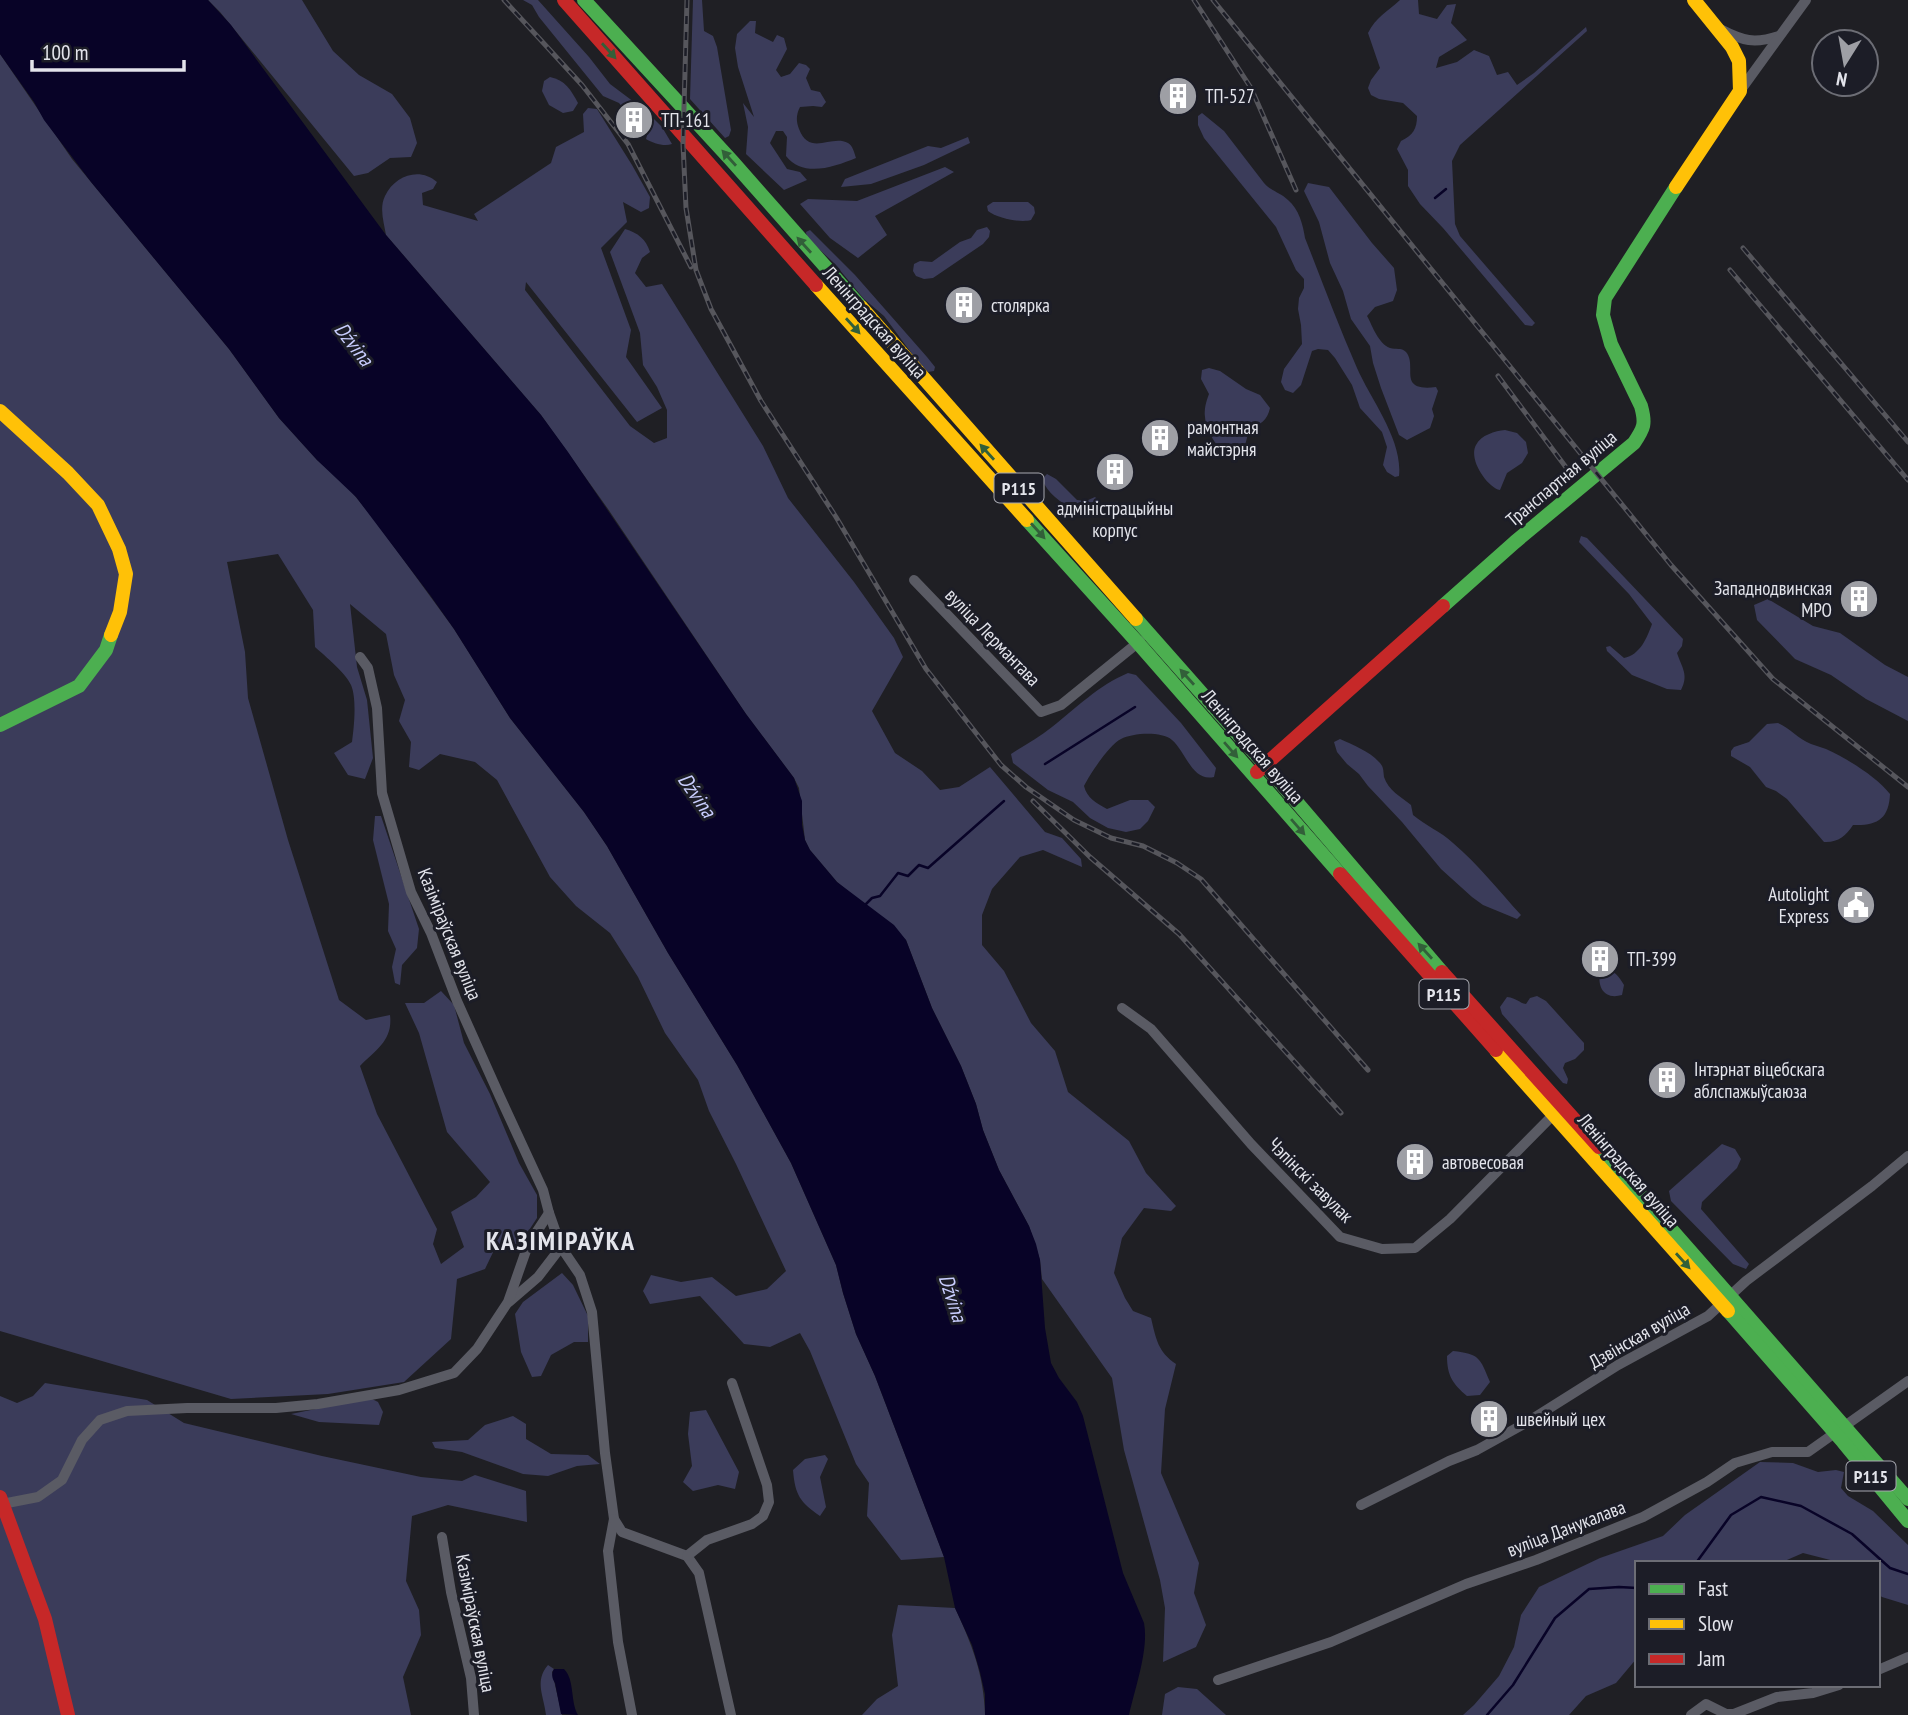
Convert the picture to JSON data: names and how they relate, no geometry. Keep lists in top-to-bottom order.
{
  "streets": {
    "main road": ["Ленінградская вуліца", "Транспартная вуліца", "Р115"],
    "street": [
      "вуліца Лермантава",
      "Казіміраўская вуліца",
      "Чэпінскі завулак",
      "Дзвінская вуліца",
      "вуліца Данукалава"
    ]
  },
  "crossings": [
    ["Ленінградская вуліца", "Транспартная вуліца"],
    ["Ленінградская вуліца", "вуліца Лермантава"],
    ["Ленінградская вуліца", "Чэпінскі завулак"],
    ["Ленінградская вуліца", "Дзвінская вуліца"],
    ["Ленінградская вуліца", "вуліца Данукалава"]
  ],
  "districts": ["КАЗІМІРАЎКА"],
  "water": ["Dźvina"],
  "places": {
    "building": [
      "ТП-527",
      "ТП-161",
      "столярка",
      "рамонтная майстэрня",
      "адміністрацыйны корпус",
      "Западнодвинская МРО",
      "ТП-399",
      "Інтэрнат віцебскага аблспажыўсаюза",
      "автовесовая",
      "швейный цех"
    ],
    "public building": ["Autolight Express"]
  },
  "legend": ["Fast", "Slow", "Jam"],
  "scale_bar": "100 m",
  "north": "bottom"
}
